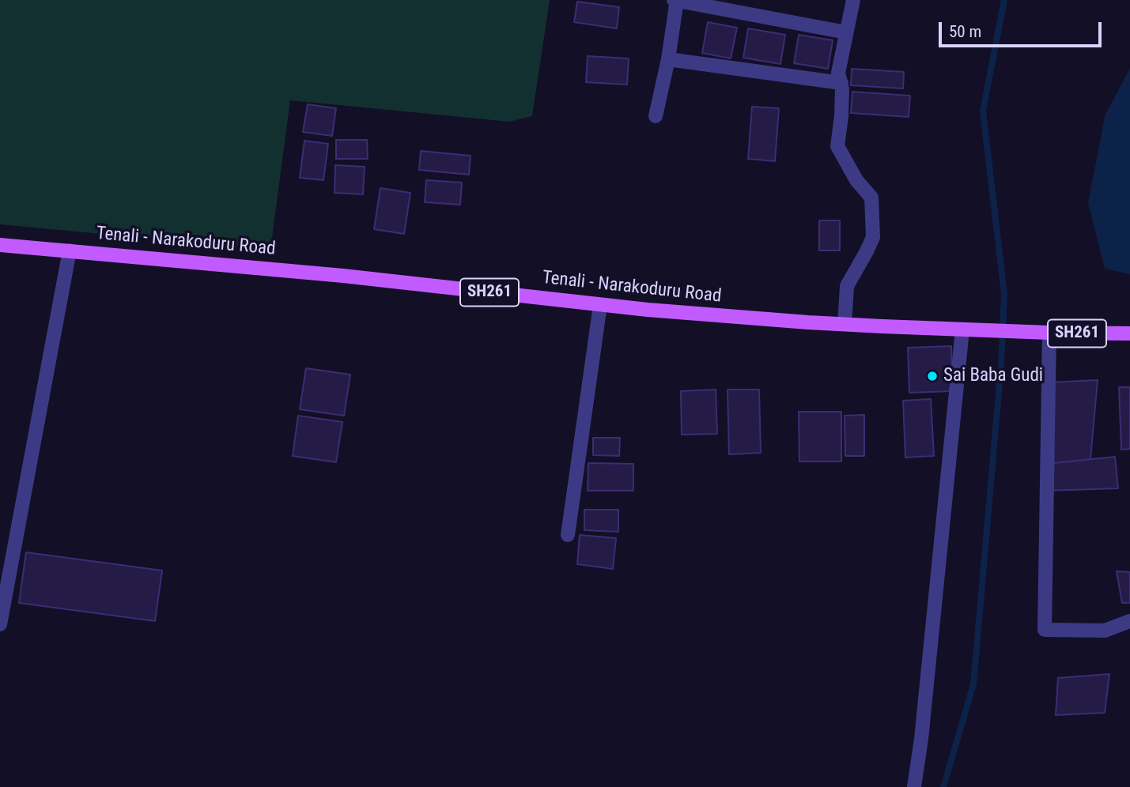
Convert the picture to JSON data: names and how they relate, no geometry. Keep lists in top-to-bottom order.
{
  "streets": {
    "main road": ["Tenali - Narakoduru Road", "SH261"]
  },
  "places": ["Sai Baba Gudi"],
  "scale_bar": "50 m"
}
